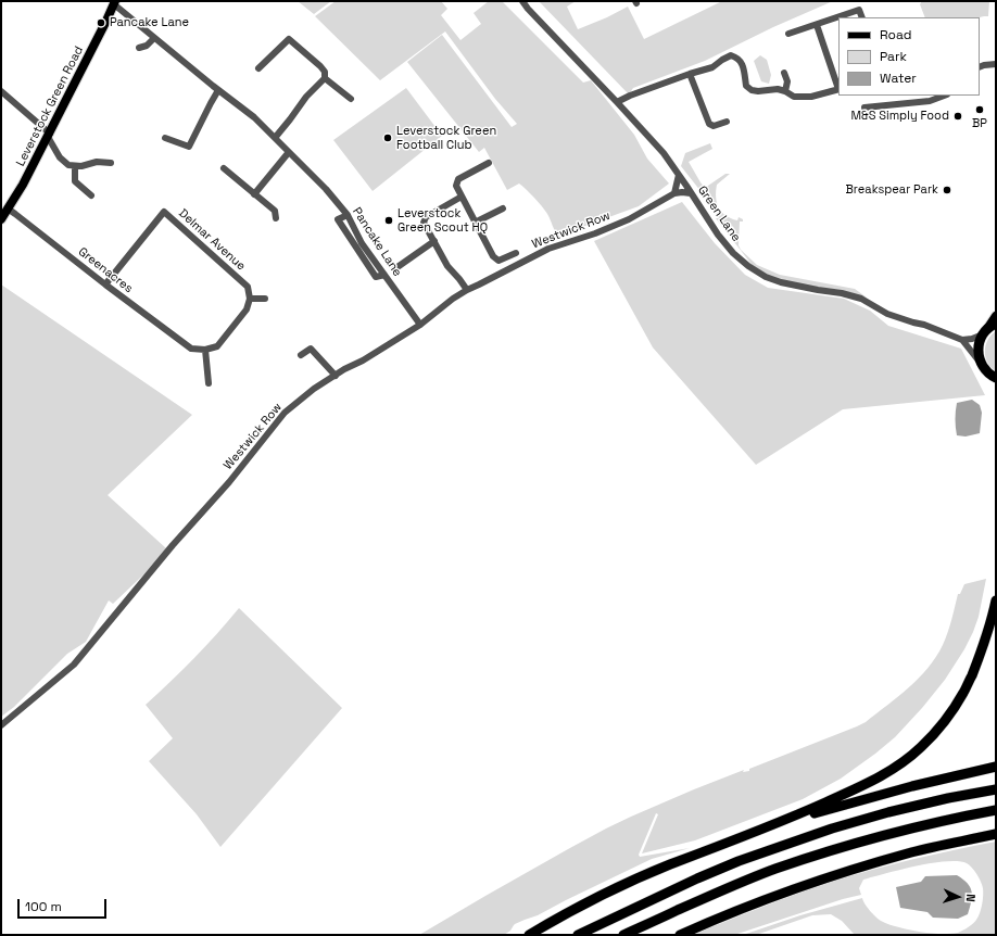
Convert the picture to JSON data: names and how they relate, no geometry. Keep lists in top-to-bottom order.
{
  "streets": {
    "main road": ["Leverstock Green Road"],
    "street": [
      "Green Lane",
      "Westwick Row",
      "Delmar Avenue",
      "Pancake Lane",
      "Greenacres"
    ]
  },
  "crossings": [
    ["Leverstock Green Road", "Pancake Lane"],
    ["Leverstock Green Road", "Greenacres"],
    ["Green Lane", "Westwick Row"],
    ["Westwick Row", "Pancake Lane"],
    ["Delmar Avenue", "Greenacres"]
  ],
  "places": [
    "Pancake Lane",
    "BP",
    "M&S Simply Food",
    "Leverstock Green Football Club",
    "Breakspear Park",
    "Leverstock Green Scout HQ"
  ],
  "legend": ["Road", "Park", "Water"],
  "scale_bar": "100 m",
  "north": "right"
}
